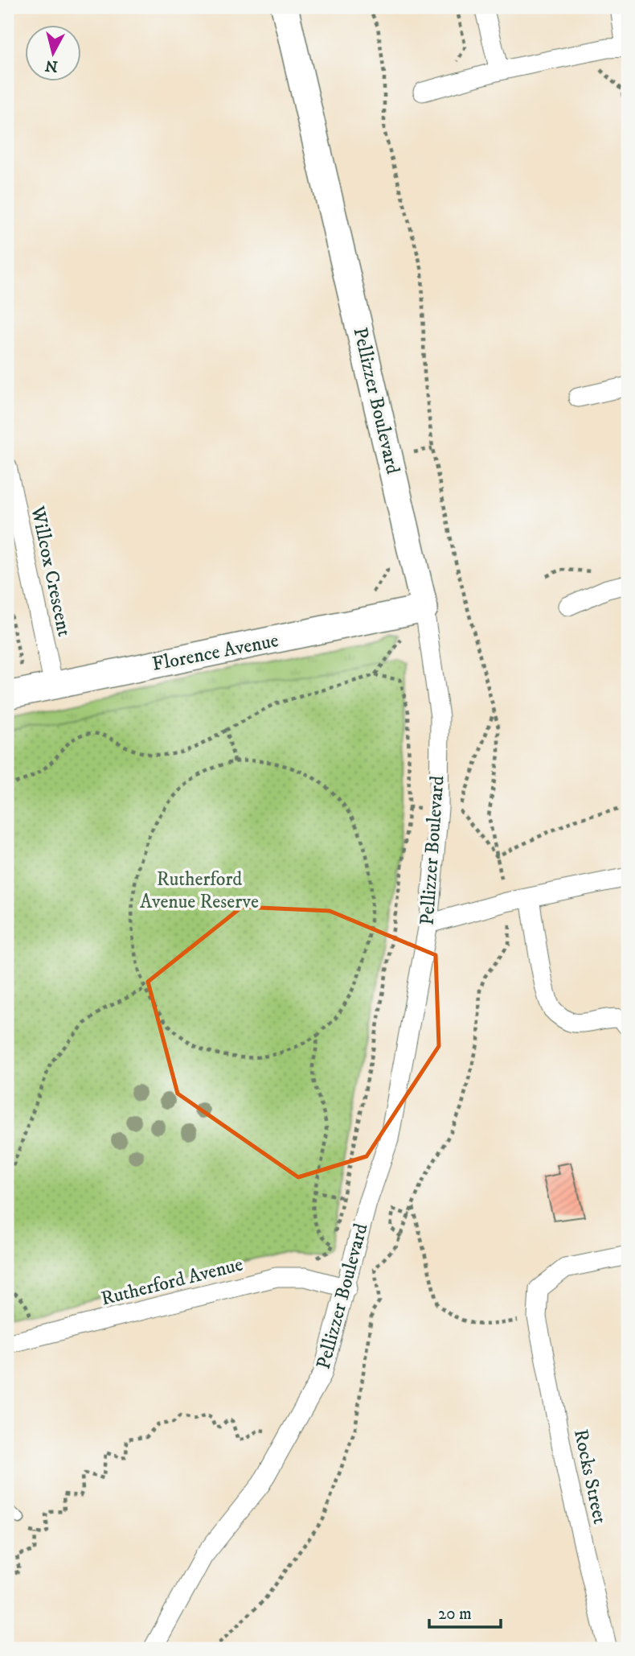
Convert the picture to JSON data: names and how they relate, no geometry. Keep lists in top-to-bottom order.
{
  "streets": {
    "street": [
      "Pellizzer Boulevard",
      "Willcox Crescent",
      "Florence Avenue",
      "Rutherford Avenue",
      "Rocks Street"
    ]
  },
  "crossings": [
    ["Pellizzer Boulevard", "Florence Avenue"],
    ["Pellizzer Boulevard", "Rutherford Avenue"],
    ["Willcox Crescent", "Florence Avenue"]
  ],
  "parks": ["Rutherford Avenue Reserve"],
  "scale_bar": "20 m",
  "north": "bottom"
}
